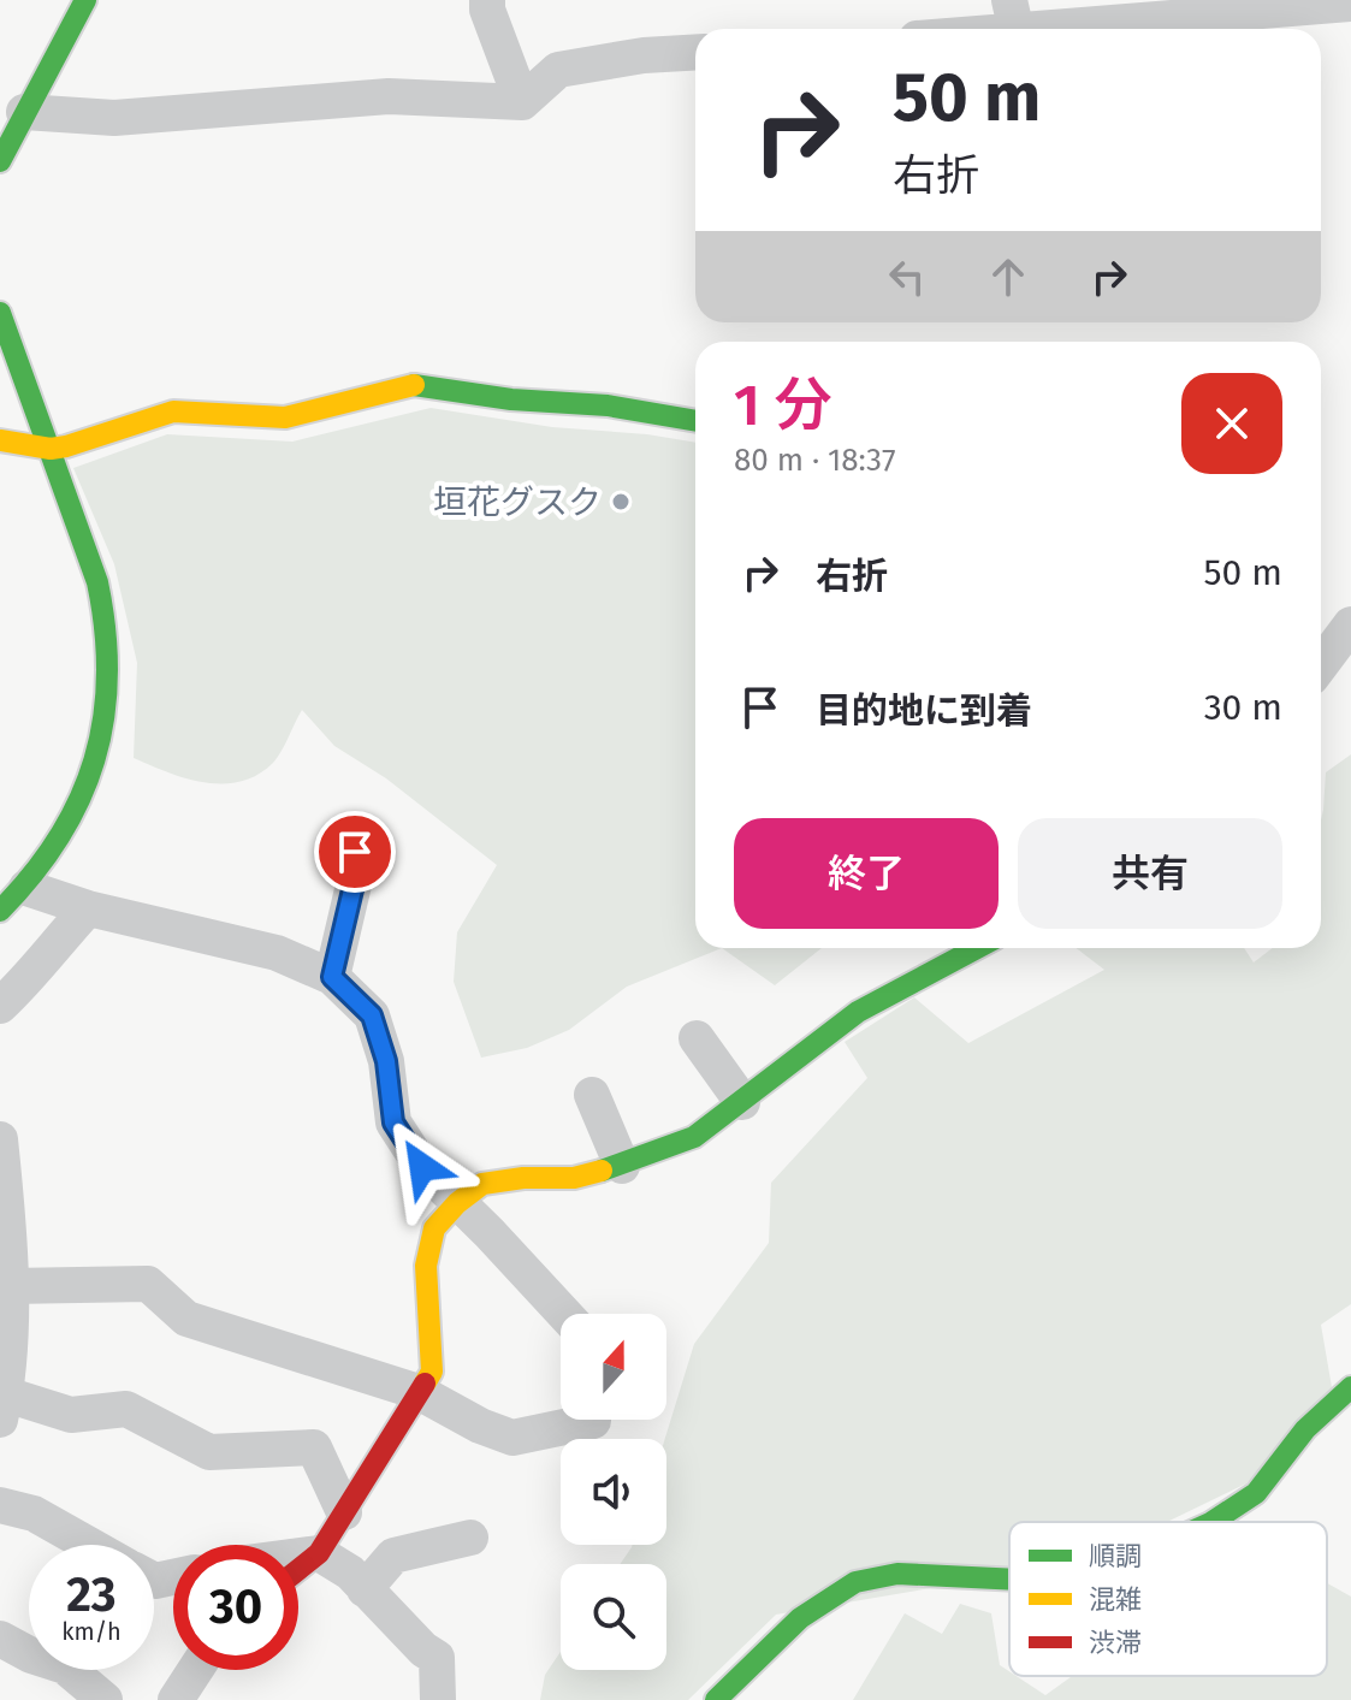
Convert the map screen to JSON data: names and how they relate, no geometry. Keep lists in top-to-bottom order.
{
  "places": ["垣花グスク"],
  "legend": ["順調", "混雑", "渋滞"],
  "north": "top",
  "page": {
    "turn": ["50 m", "右折"],
    "heading": ["1 分", "80 m · 18:37"],
    "list": [
      {
        "name": "右折",
        "value": "50 m"
      },
      {
        "name": "目的地に到着",
        "value": "30 m"
      }
    ],
    "buttons": ["終了", "共有"],
    "speed": "23 km/h",
    "limit": "30"
  }
}
